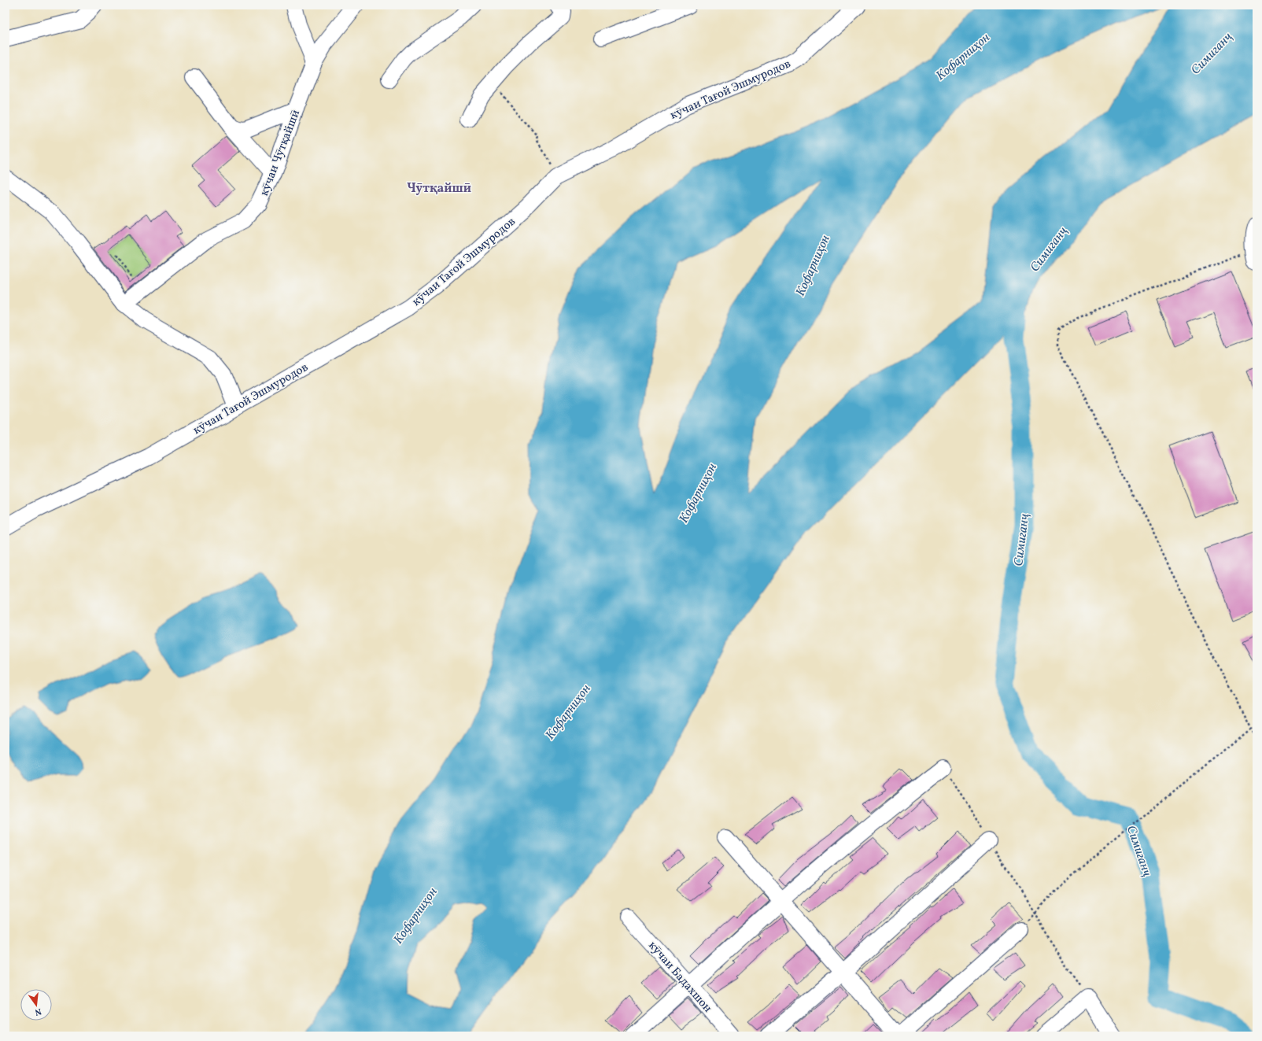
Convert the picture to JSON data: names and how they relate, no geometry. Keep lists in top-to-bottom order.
{
  "streets": {
    "street": ["кӯчаи Тағой Эшмуродов", "кӯчаи Чӯтқайшӣ", "кӯчаи Бадахшон"]
  },
  "districts": ["Чӯтқайшӣ"],
  "water": ["Симиганҷ", "Кофарниҳон"],
  "north": "bottom"
}
